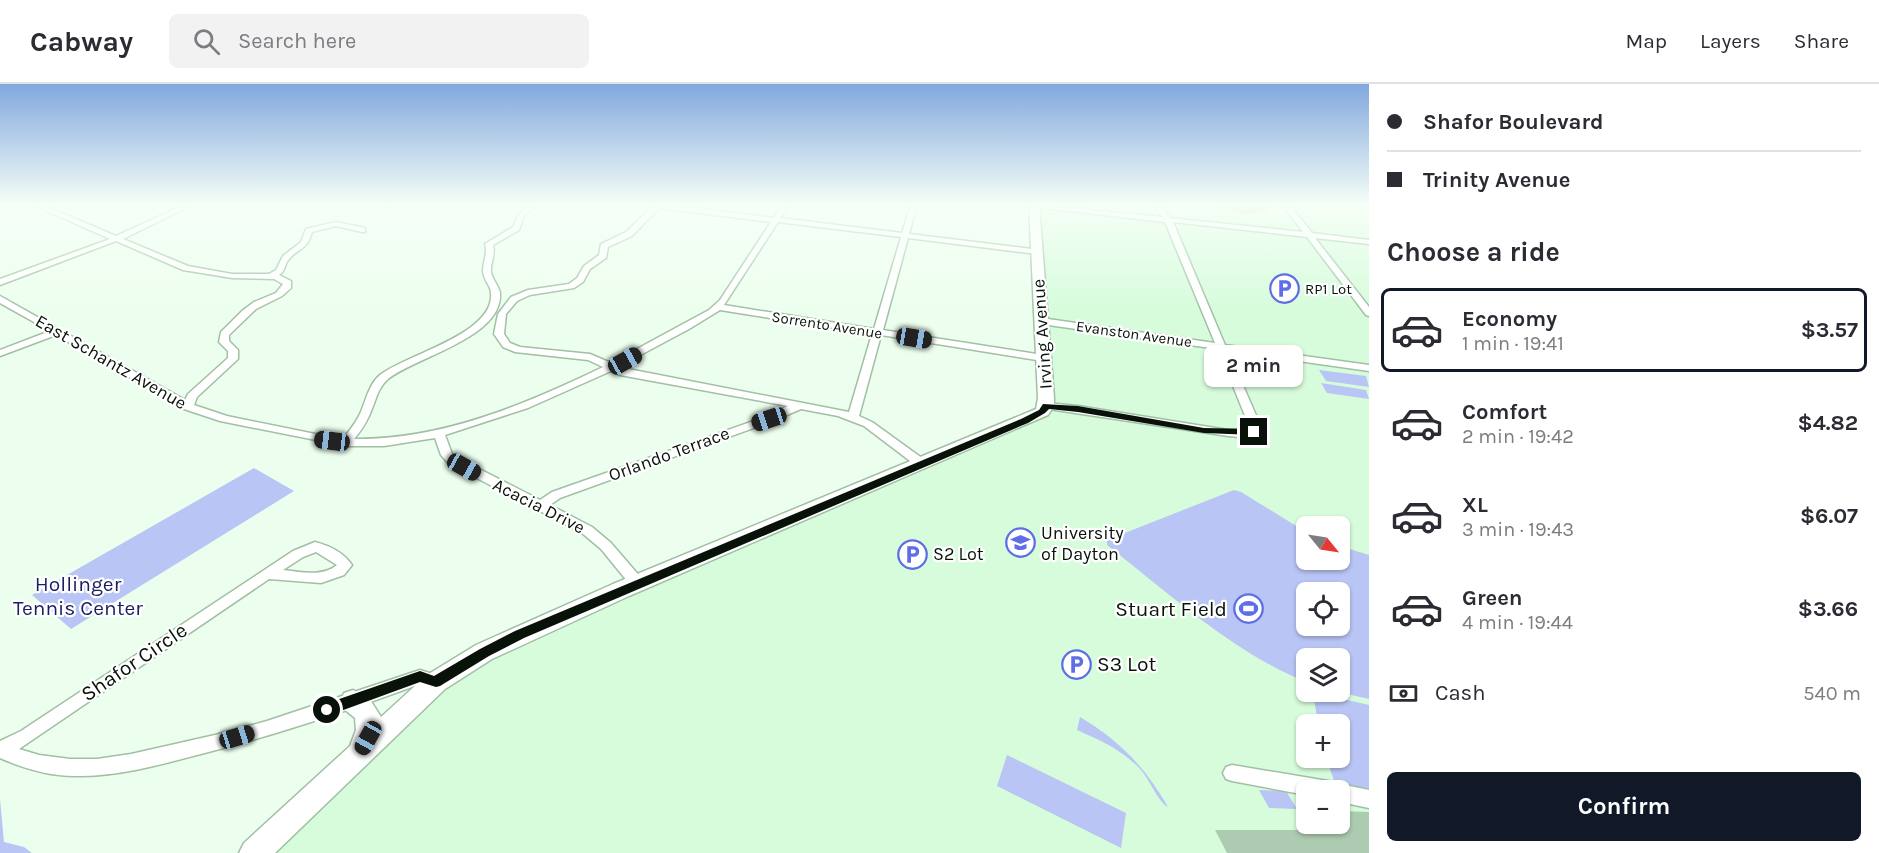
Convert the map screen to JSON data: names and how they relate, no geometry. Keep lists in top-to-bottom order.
{
  "streets": {
    "street": [
      "Sorrento Avenue",
      "Irving Avenue",
      "Evanston Avenue",
      "East Schantz Avenue",
      "Orlando Terrace",
      "Acacia Drive",
      "Shafor Circle"
    ]
  },
  "crossings": [
    ["Sorrento Avenue", "Irving Avenue"],
    ["Sorrento Avenue", "East Schantz Avenue"],
    ["Irving Avenue", "Evanston Avenue"],
    ["Irving Avenue", "Acacia Drive"],
    ["East Schantz Avenue", "Acacia Drive"],
    ["Orlando Terrace", "Acacia Drive"]
  ],
  "parks": ["Hollinger Tennis Center"],
  "places": {
    "parking": ["RP1 Lot", "S2 Lot", "S3 Lot"],
    "school or university": ["University of Dayton"],
    "sports": ["Stuart Field"]
  },
  "north": "bottom right",
  "page": {
    "header": "Cabway",
    "search": "Search here",
    "nav": ["Map", "Layers", "Share"],
    "banner": ["Shafor Boulevard", "Trinity Avenue"],
    "heading": "Choose a ride",
    "list": [
      {
        "name": "Economy",
        "note": "1 min · 19:41",
        "value": "$3.57"
      },
      {
        "name": "Comfort",
        "note": "2 min · 19:42",
        "value": "$4.82"
      },
      {
        "name": "XL",
        "note": "3 min · 19:43",
        "value": "$6.07"
      },
      {
        "name": "Green",
        "note": "4 min · 19:44",
        "value": "$3.66"
      }
    ],
    "bubble": "2 min",
    "map_buttons": ["+", "−"],
    "pay": ["Cash", "540 m"],
    "buttons": "Confirm"
  }
}
